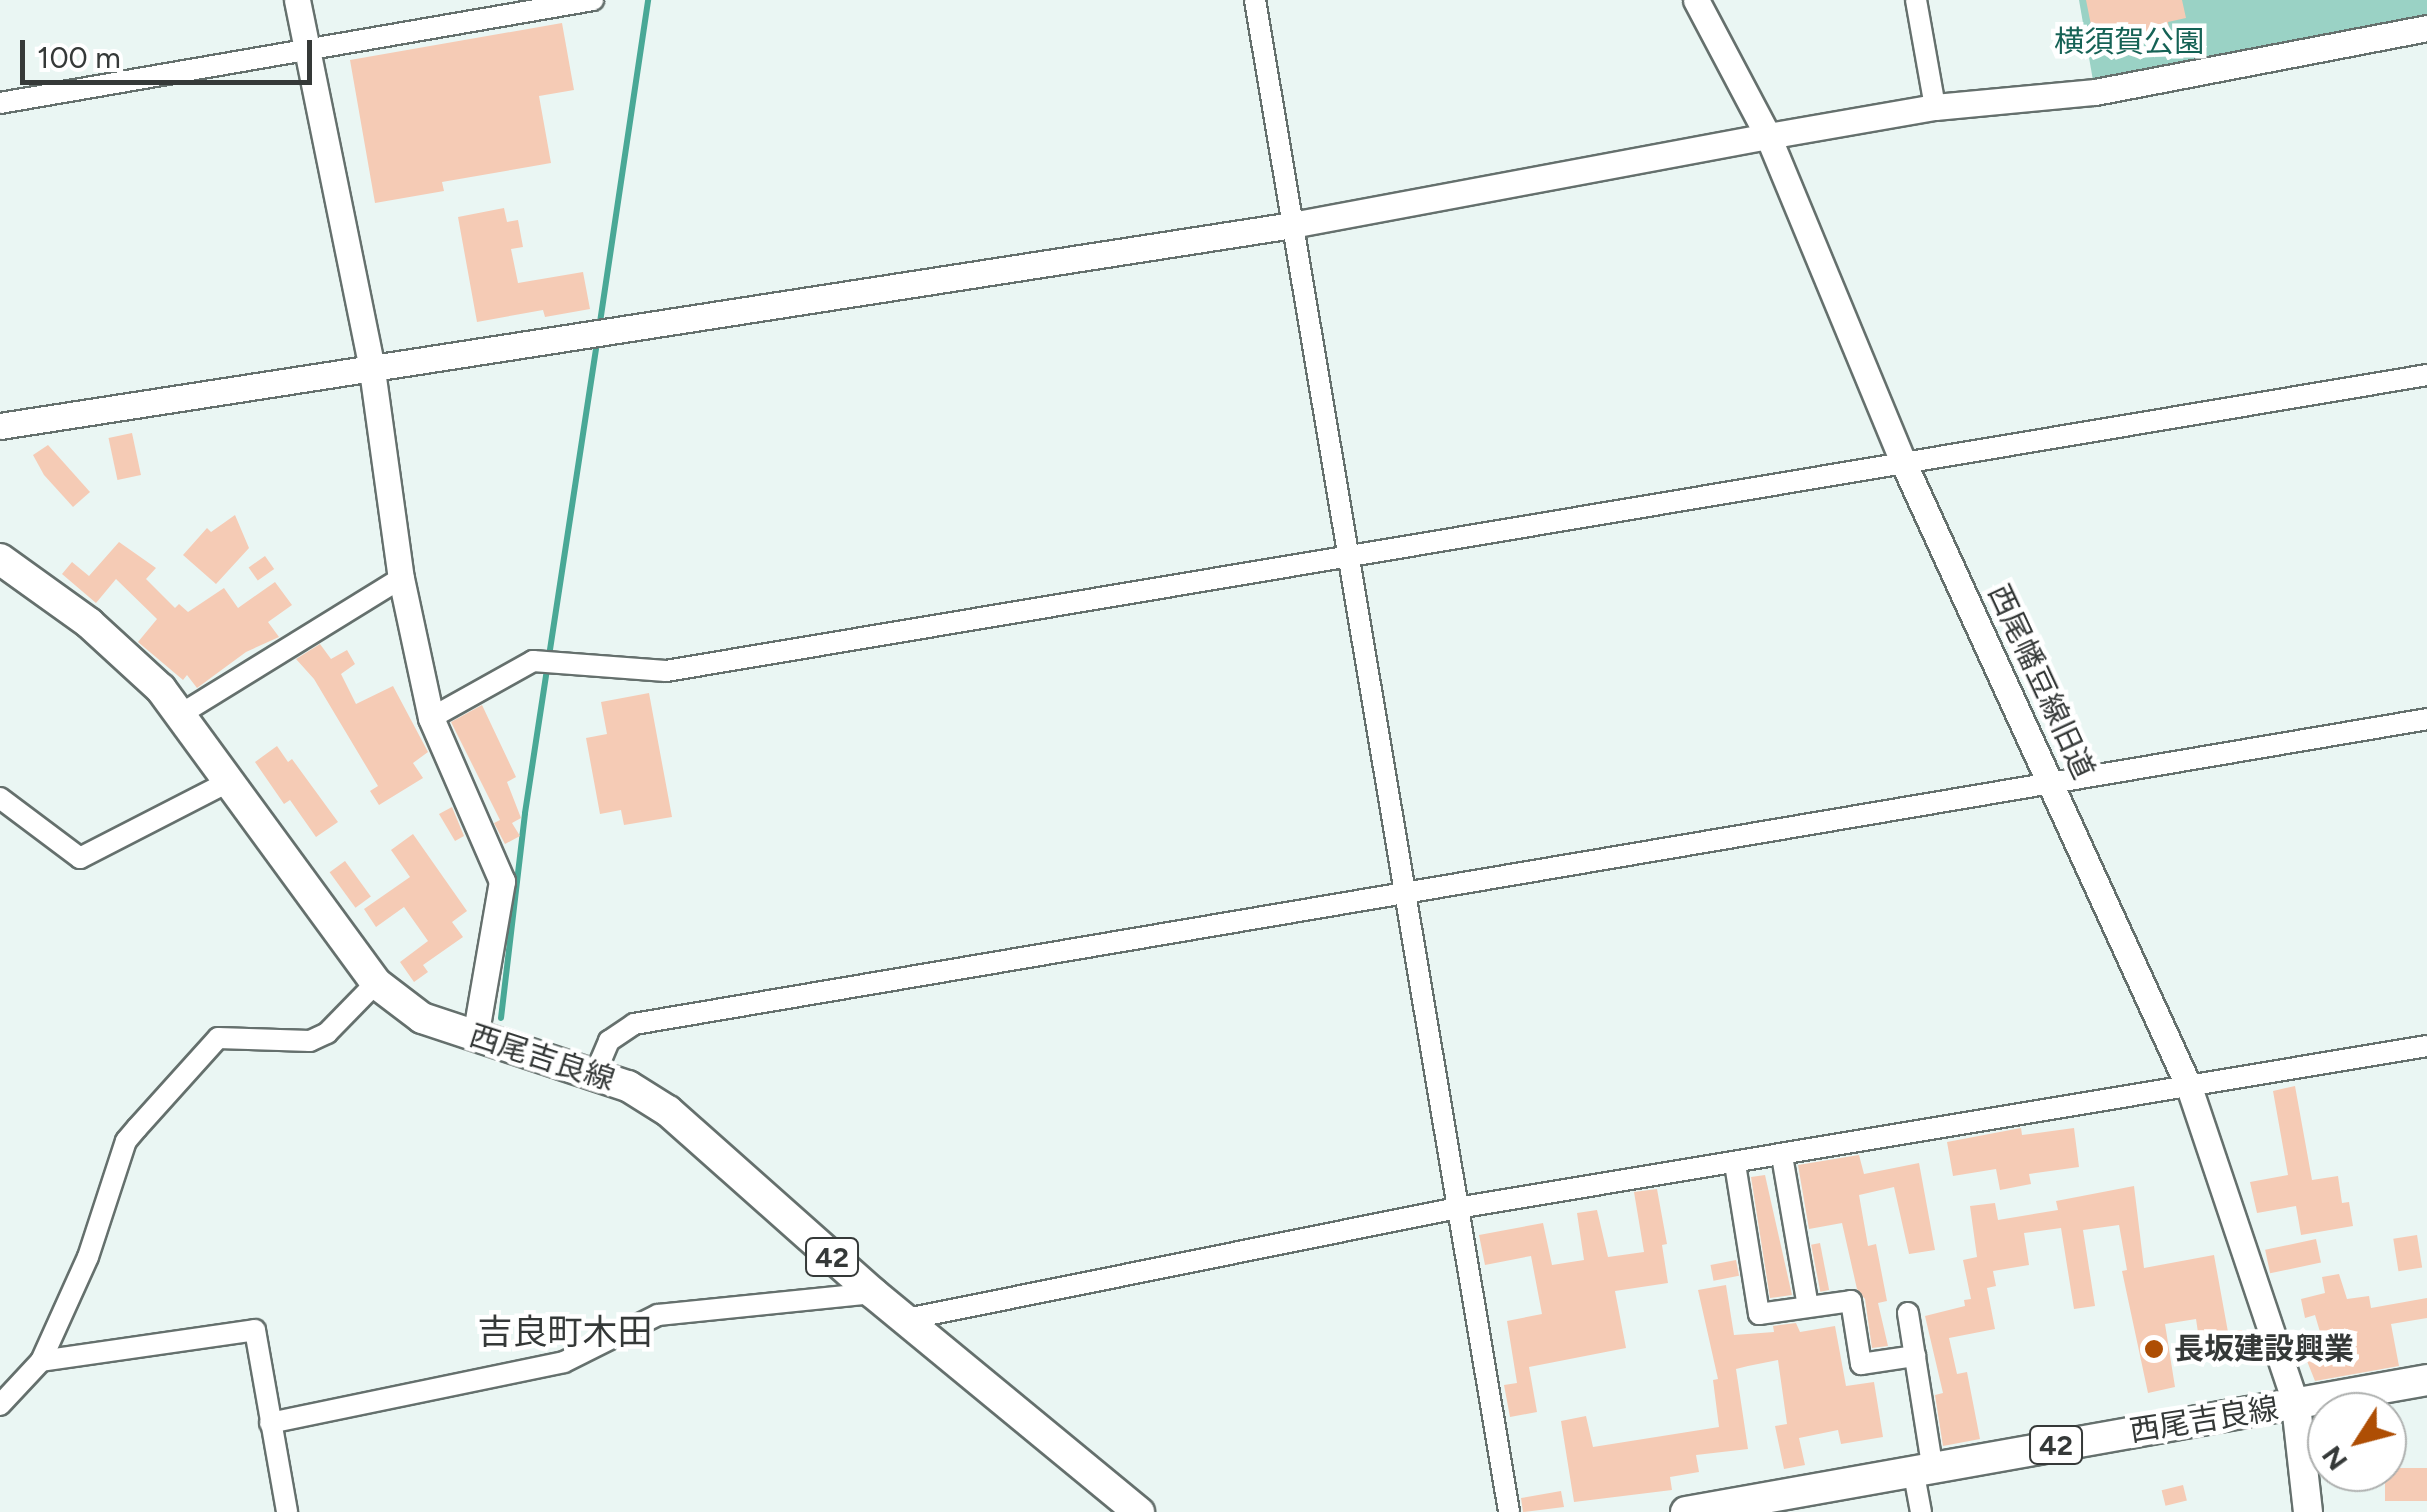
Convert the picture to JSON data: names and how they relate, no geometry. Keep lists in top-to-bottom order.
{
  "streets": {
    "main road": ["西尾吉良線", "42"],
    "street": ["西尾幡豆線旧道"]
  },
  "crossings": [
    ["西尾幡豆線旧道", "西尾吉良線"]
  ],
  "districts": ["吉良町木田"],
  "parks": ["横須賀公園"],
  "places": ["長坂建設興業"],
  "scale_bar": "100 m",
  "north": "bottom left"
}
